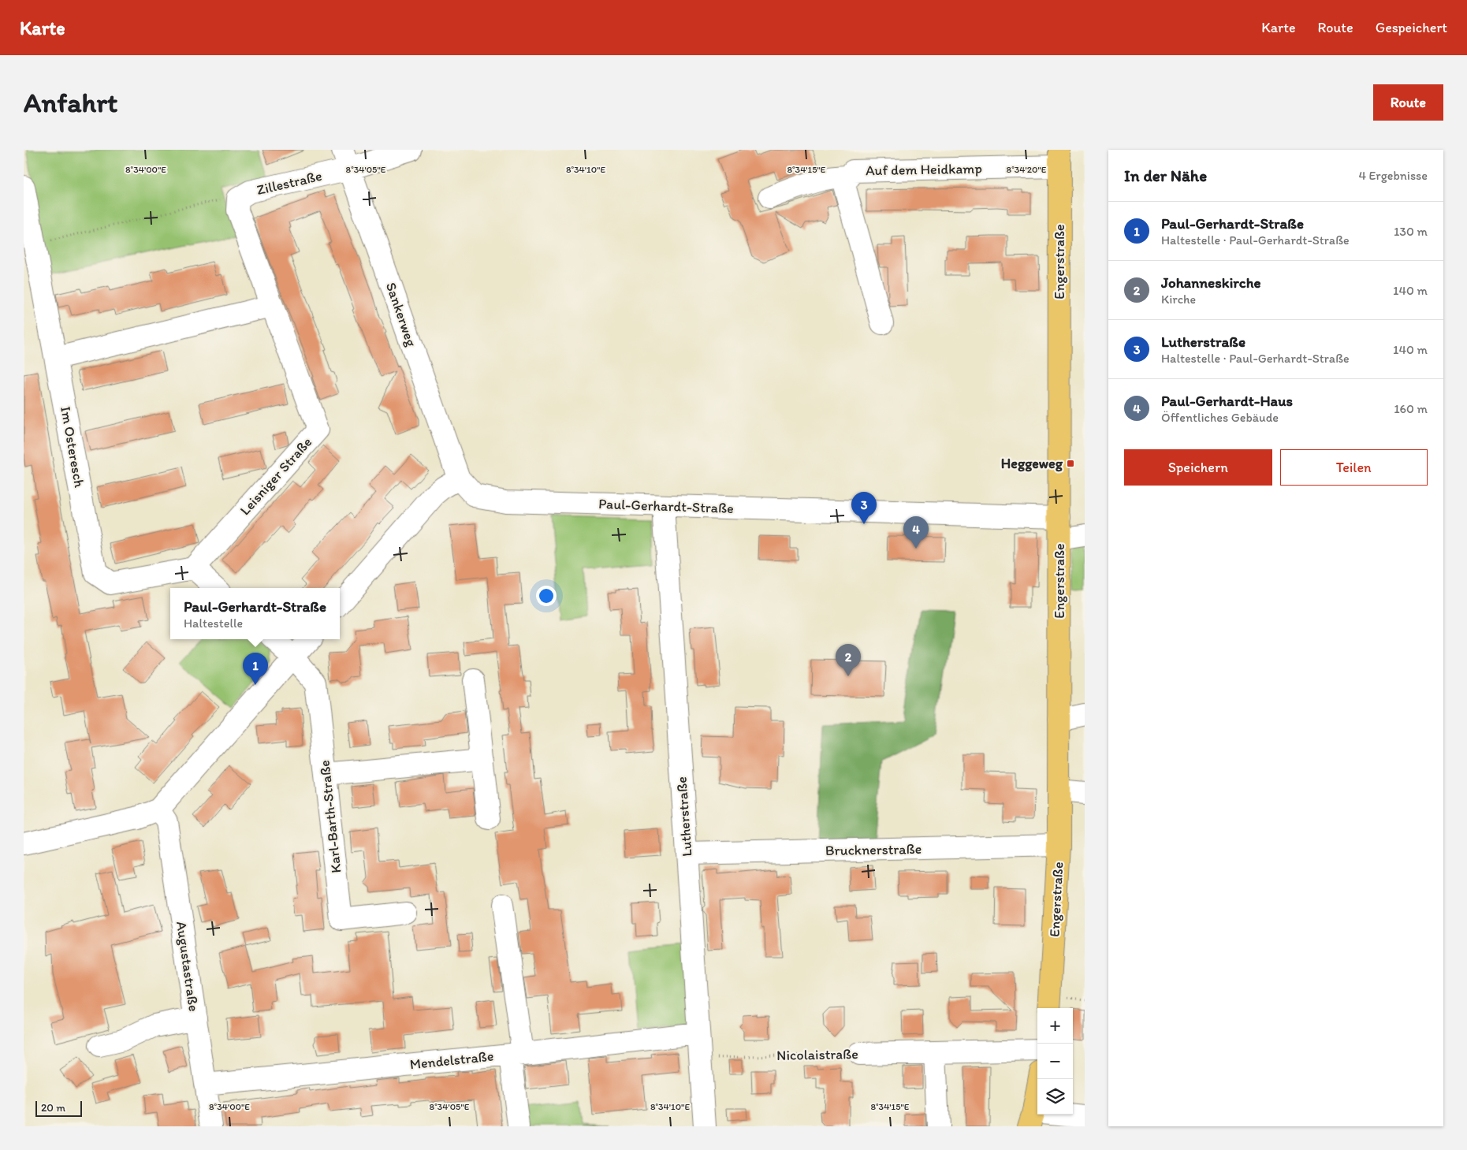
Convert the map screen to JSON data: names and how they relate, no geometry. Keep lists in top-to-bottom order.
{
  "streets": {
    "main road": ["Engerstraße"],
    "street": [
      "Auf dem Heidkamp",
      "Zillestraße",
      "Sankerweg",
      "Im Osteresch",
      "Leisniger Straße",
      "Paul-Gerhardt-Straße",
      "Karl-Barth-Straße",
      "Lutherstraße",
      "Brucknerstraße",
      "Augustastraße",
      "Nicolaistraße",
      "Mendelstraße"
    ]
  },
  "crossings": [
    ["Auf dem Heidkamp", "Engerstraße"],
    ["Zillestraße", "Sankerweg"],
    ["Zillestraße", "Leisniger Straße"],
    ["Engerstraße", "Paul-Gerhardt-Straße"],
    ["Engerstraße", "Brucknerstraße"],
    ["Sankerweg", "Paul-Gerhardt-Straße"],
    ["Im Osteresch", "Leisniger Straße"],
    ["Paul-Gerhardt-Straße", "Lutherstraße"],
    ["Lutherstraße", "Brucknerstraße"],
    ["Lutherstraße", "Nicolaistraße"],
    ["Lutherstraße", "Mendelstraße"],
    ["Augustastraße", "Mendelstraße"]
  ],
  "places": {
    "transit": ["Heggeweg"]
  },
  "scale_bar": "20 m",
  "page": {
    "header": "Karte",
    "nav": ["Karte", "Route", "Gespeichert"],
    "buttons": [
      "Route",
      ["Speichern", "Teilen"]
    ],
    "title": "Anfahrt",
    "heading": ["In der Nähe", "4 Ergebnisse"],
    "list": [
      {
        "mark": "1",
        "name": "Paul-Gerhardt-Straße",
        "note": "Haltestelle · Paul-Gerhardt-Straße",
        "value": "130 m"
      },
      {
        "mark": "2",
        "name": "Johanneskirche",
        "note": "Kirche",
        "value": "140 m"
      },
      {
        "mark": "3",
        "name": "Lutherstraße",
        "note": "Haltestelle · Paul-Gerhardt-Straße",
        "value": "140 m"
      },
      {
        "mark": "4",
        "name": "Paul-Gerhardt-Haus",
        "note": "Öffentliches Gebäude",
        "value": "160 m"
      }
    ],
    "pins": [
      "3",
      "4",
      "2",
      "1"
    ],
    "popup": ["Paul-Gerhardt-Straße", "Haltestelle"],
    "map_buttons": ["+", "−"],
    "scale": "20 m"
  },
  "coordinates": [
    "8°34'00\"E",
    "8°34'05\"E",
    "8°34'10\"E",
    "8°34'15\"E",
    "8°34'20\"E"
  ]
}
